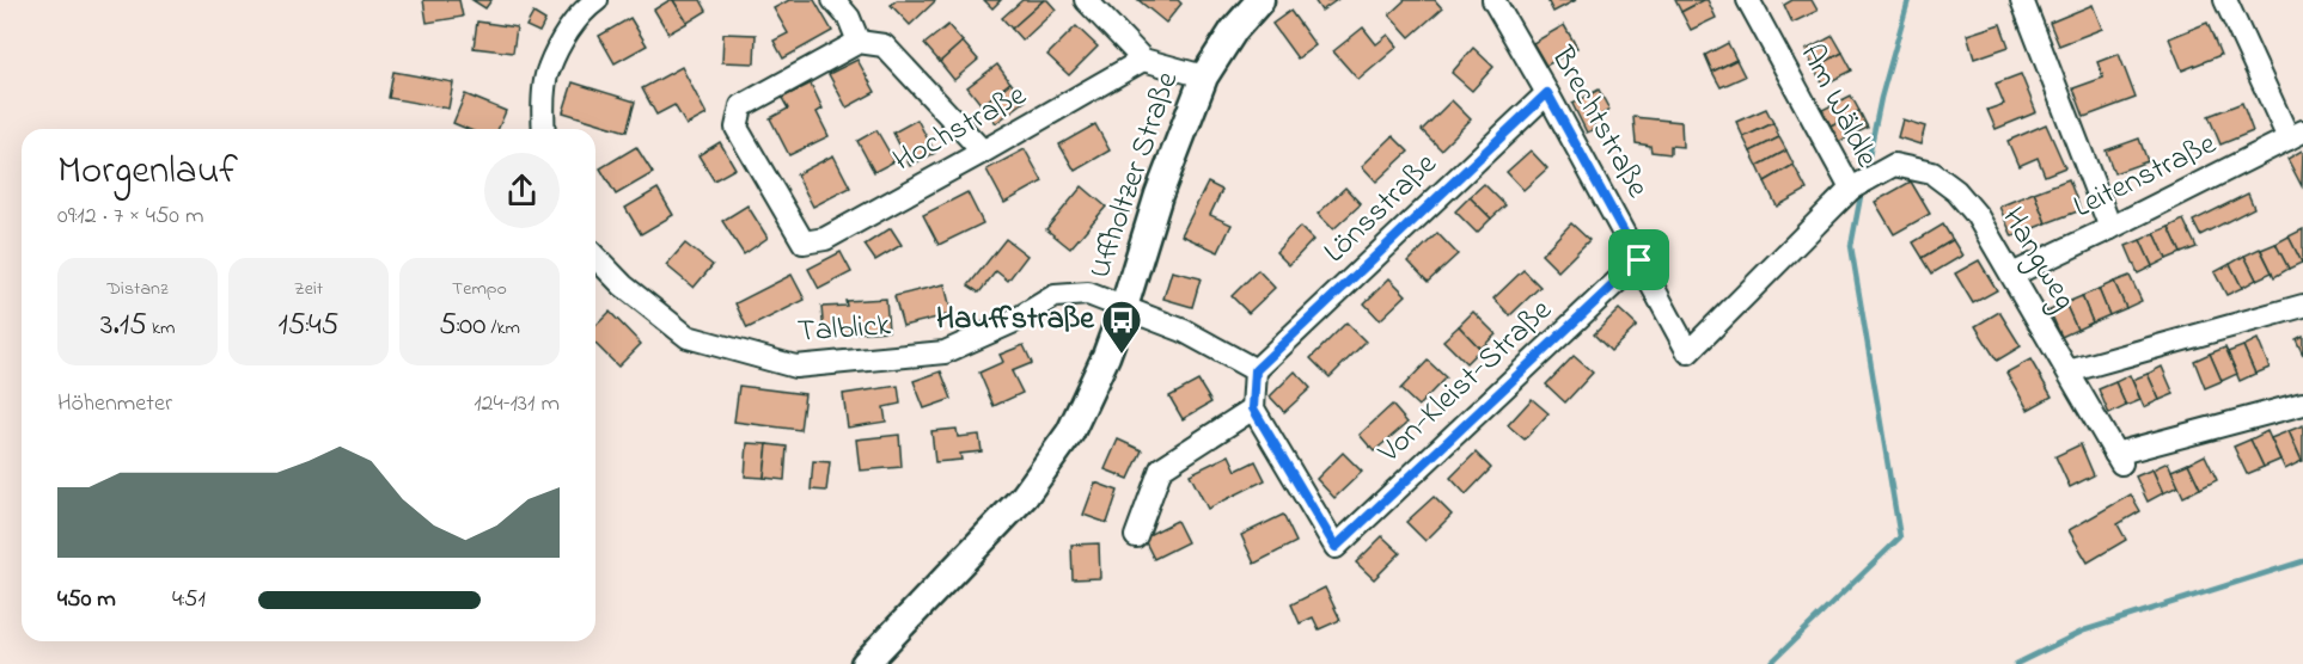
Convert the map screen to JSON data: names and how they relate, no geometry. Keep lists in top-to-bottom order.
{
  "streets": {
    "street": [
      "Am Wäldle",
      "Brechtstraße",
      "Hochstraße",
      "Uffholtzer Straße",
      "Leitenstraße",
      "Lönsstraße",
      "Hangweg",
      "Talblick",
      "Von-Kleist-Straße"
    ]
  },
  "crossings": [
    ["Am Wäldle", "Brechtstraße"],
    ["Am Wäldle", "Hangweg"],
    ["Brechtstraße", "Lönsstraße"],
    ["Brechtstraße", "Von-Kleist-Straße"],
    ["Uffholtzer Straße", "Talblick"],
    ["Leitenstraße", "Hangweg"]
  ],
  "places": {
    "bus stop": ["Hauffstraße"]
  },
  "page": {
    "heading": ["Morgenlauf", "09:12 · 7 × 450 m"],
    "stats": [
      ["Distanz", "3.15 km"],
      ["Zeit", "15:45"],
      ["Tempo", "5:00 /km"]
    ],
    "chart": ["Höhenmeter", "124–131 m"],
    "list": [
      {
        "name": "450 m",
        "note": "4:51"
      }
    ]
  }
}
